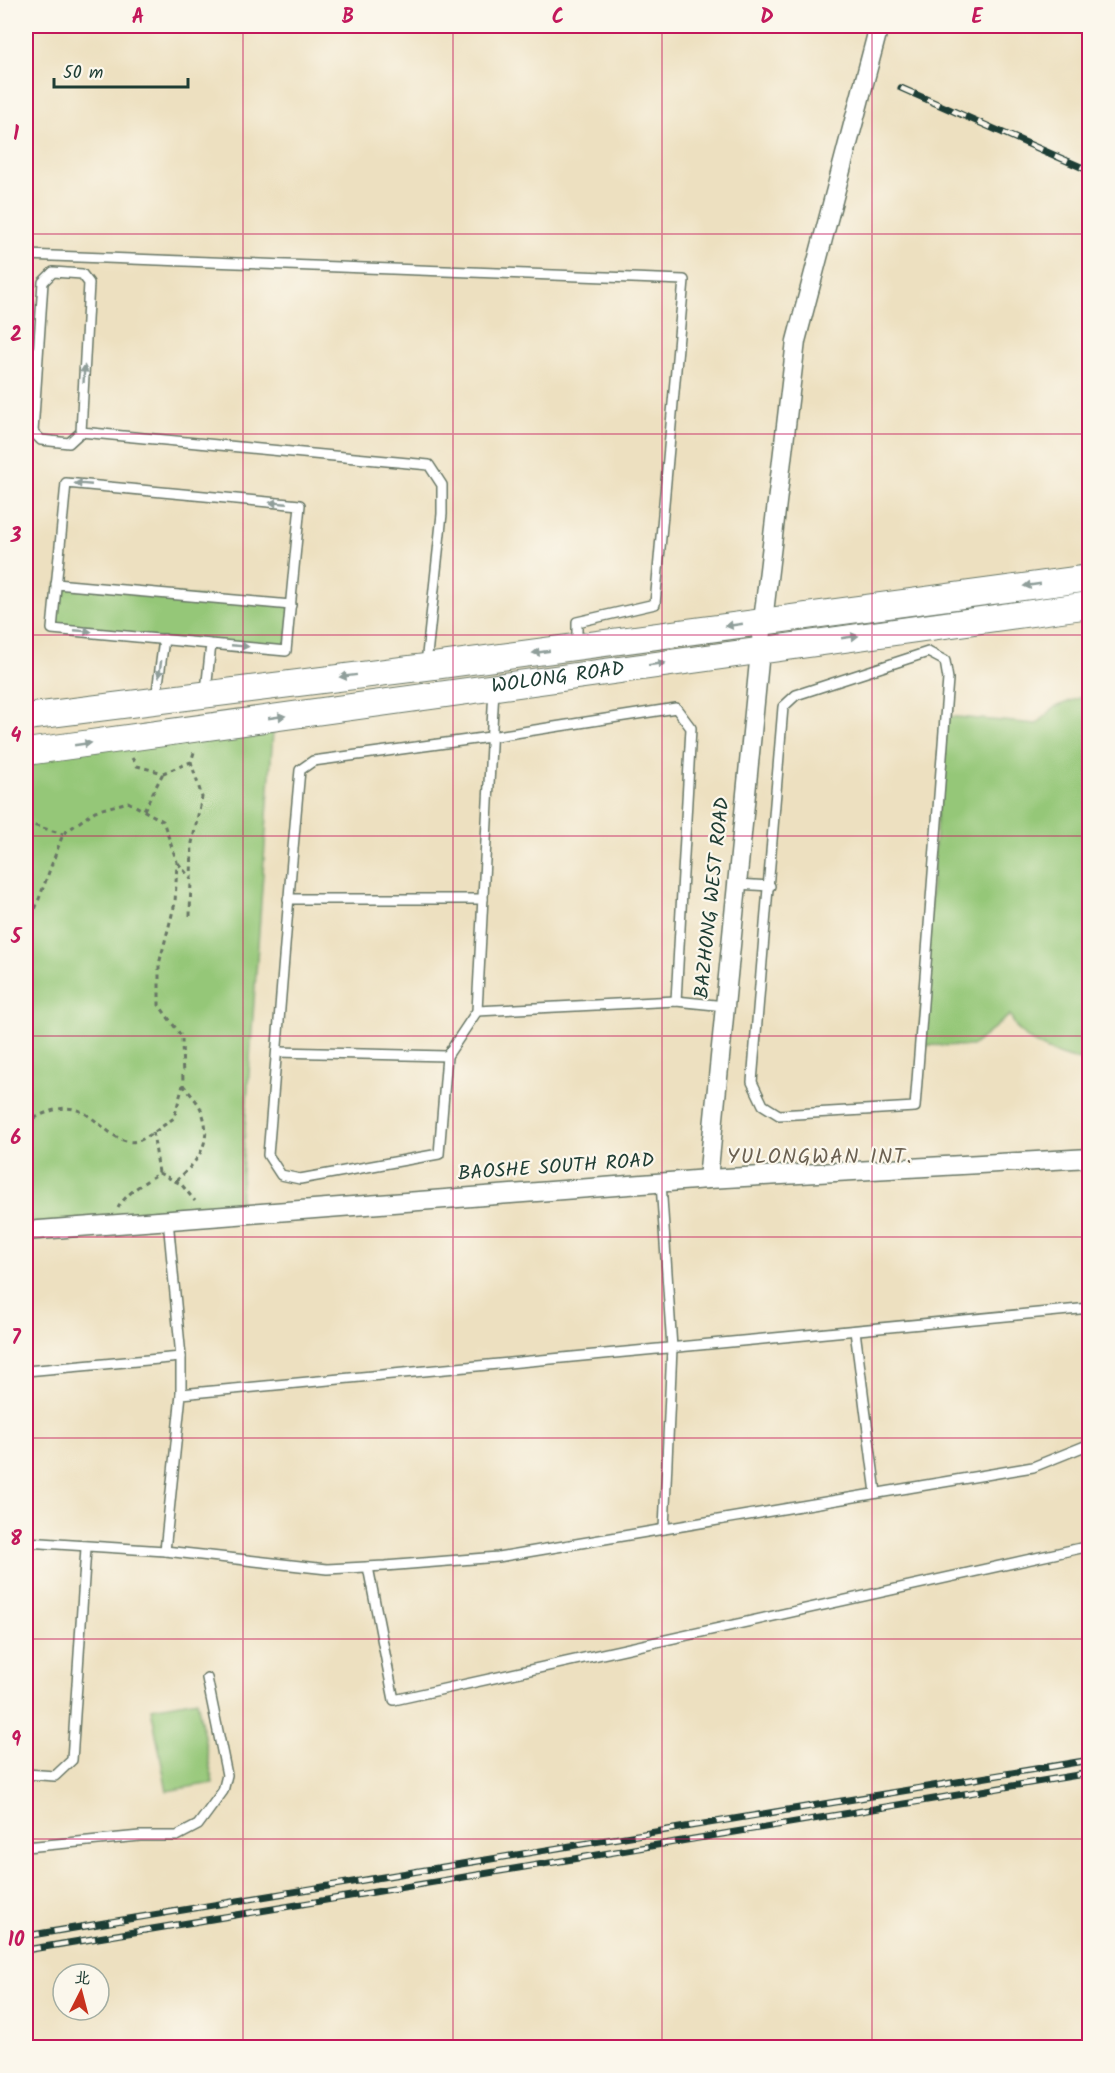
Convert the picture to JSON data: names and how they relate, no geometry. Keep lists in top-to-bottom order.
{
  "streets": {
    "main road": ["WOLONG ROAD"],
    "street": ["BAZHONG WEST ROAD", "BAOSHE SOUTH ROAD"]
  },
  "crossings": [
    ["WOLONG ROAD", "BAZHONG WEST ROAD"],
    ["BAZHONG WEST ROAD", "BAOSHE SOUTH ROAD"]
  ],
  "districts": ["YULONGWAN INT."],
  "scale_bar": "50 m",
  "north": "top",
  "grid": {
    "columns": [
      "A",
      "B",
      "C",
      "D",
      "E"
    ],
    "rows": [
      "1",
      "2",
      "3",
      "4",
      "5",
      "6",
      "7",
      "8",
      "9",
      "10"
    ]
  }
}
